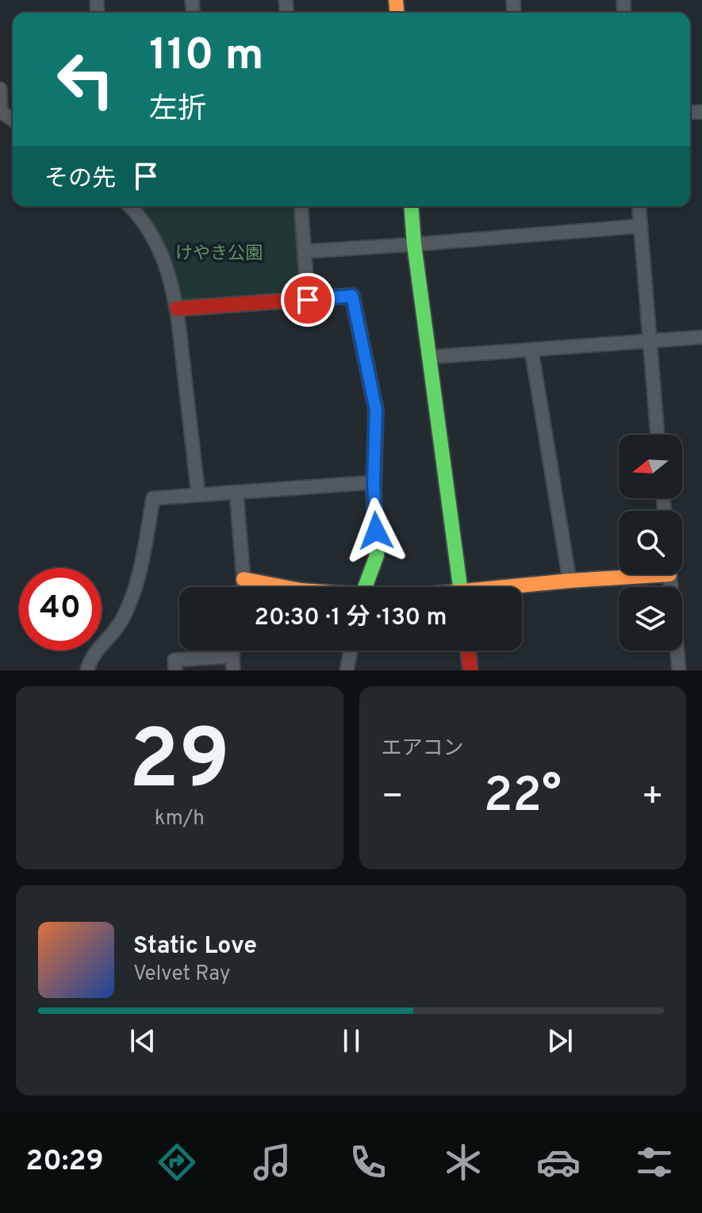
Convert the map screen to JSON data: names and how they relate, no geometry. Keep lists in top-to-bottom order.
{
  "parks": ["けやき公園"],
  "north": "left",
  "page": {
    "turn": ["110 m", "左折"],
    "then": "その先",
    "limit": "40",
    "trip": "20:30 · 1 分 · 130 m",
    "tile": [
      ["29", "km/h"],
      "エアコン"
    ],
    "heat": ["−", "22°", "+"],
    "song": ["Static Love", "Velvet Ray"],
    "tabs": "20:29"
  }
}
